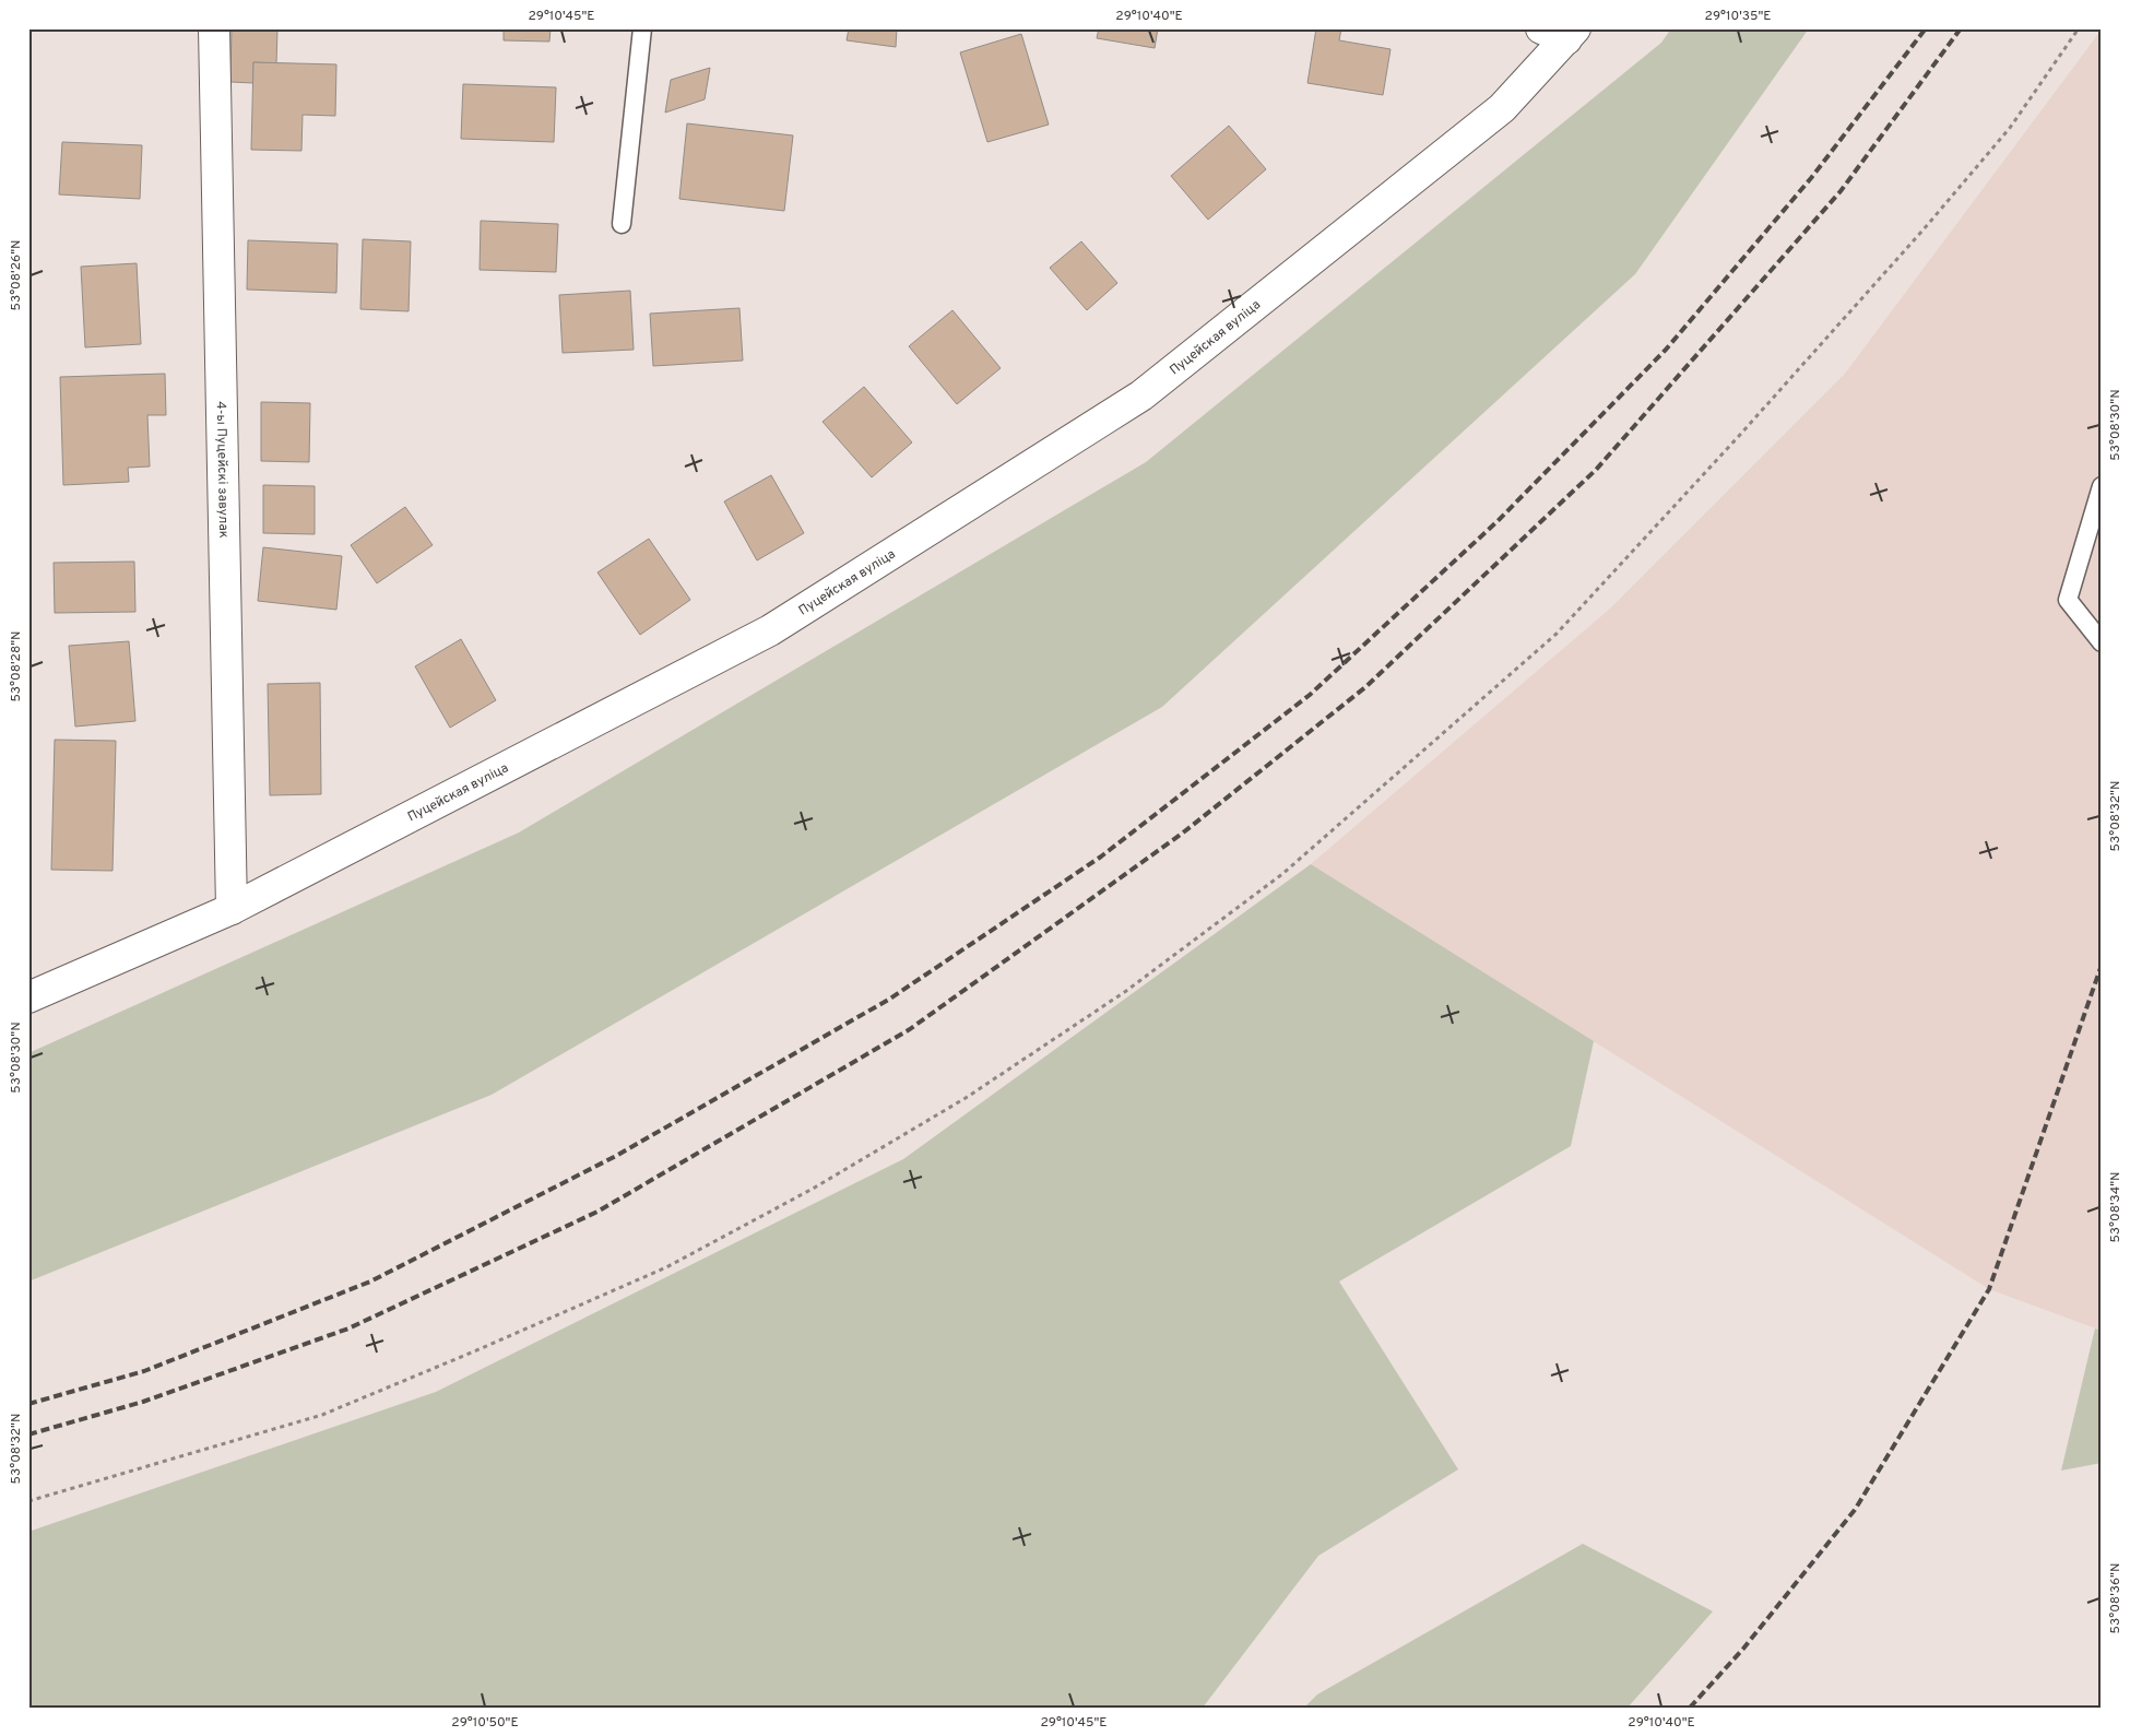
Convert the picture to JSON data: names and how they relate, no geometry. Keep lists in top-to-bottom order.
{
  "streets": {
    "street": ["Пуцейская вуліца", "4-ы Пуцейскі завулак"]
  },
  "crossings": [
    ["Пуцейская вуліца", "4-ы Пуцейскі завулак"]
  ],
  "coordinates": [
    "29°10'45\"E",
    "29°10'40\"E",
    "29°10'35\"E",
    "53°08'26\"N",
    "53°08'30\"N",
    "53°08'28\"N",
    "53°08'32\"N",
    "53°08'34\"N",
    "53°08'36\"N",
    "29°10'50\"E"
  ]
}
